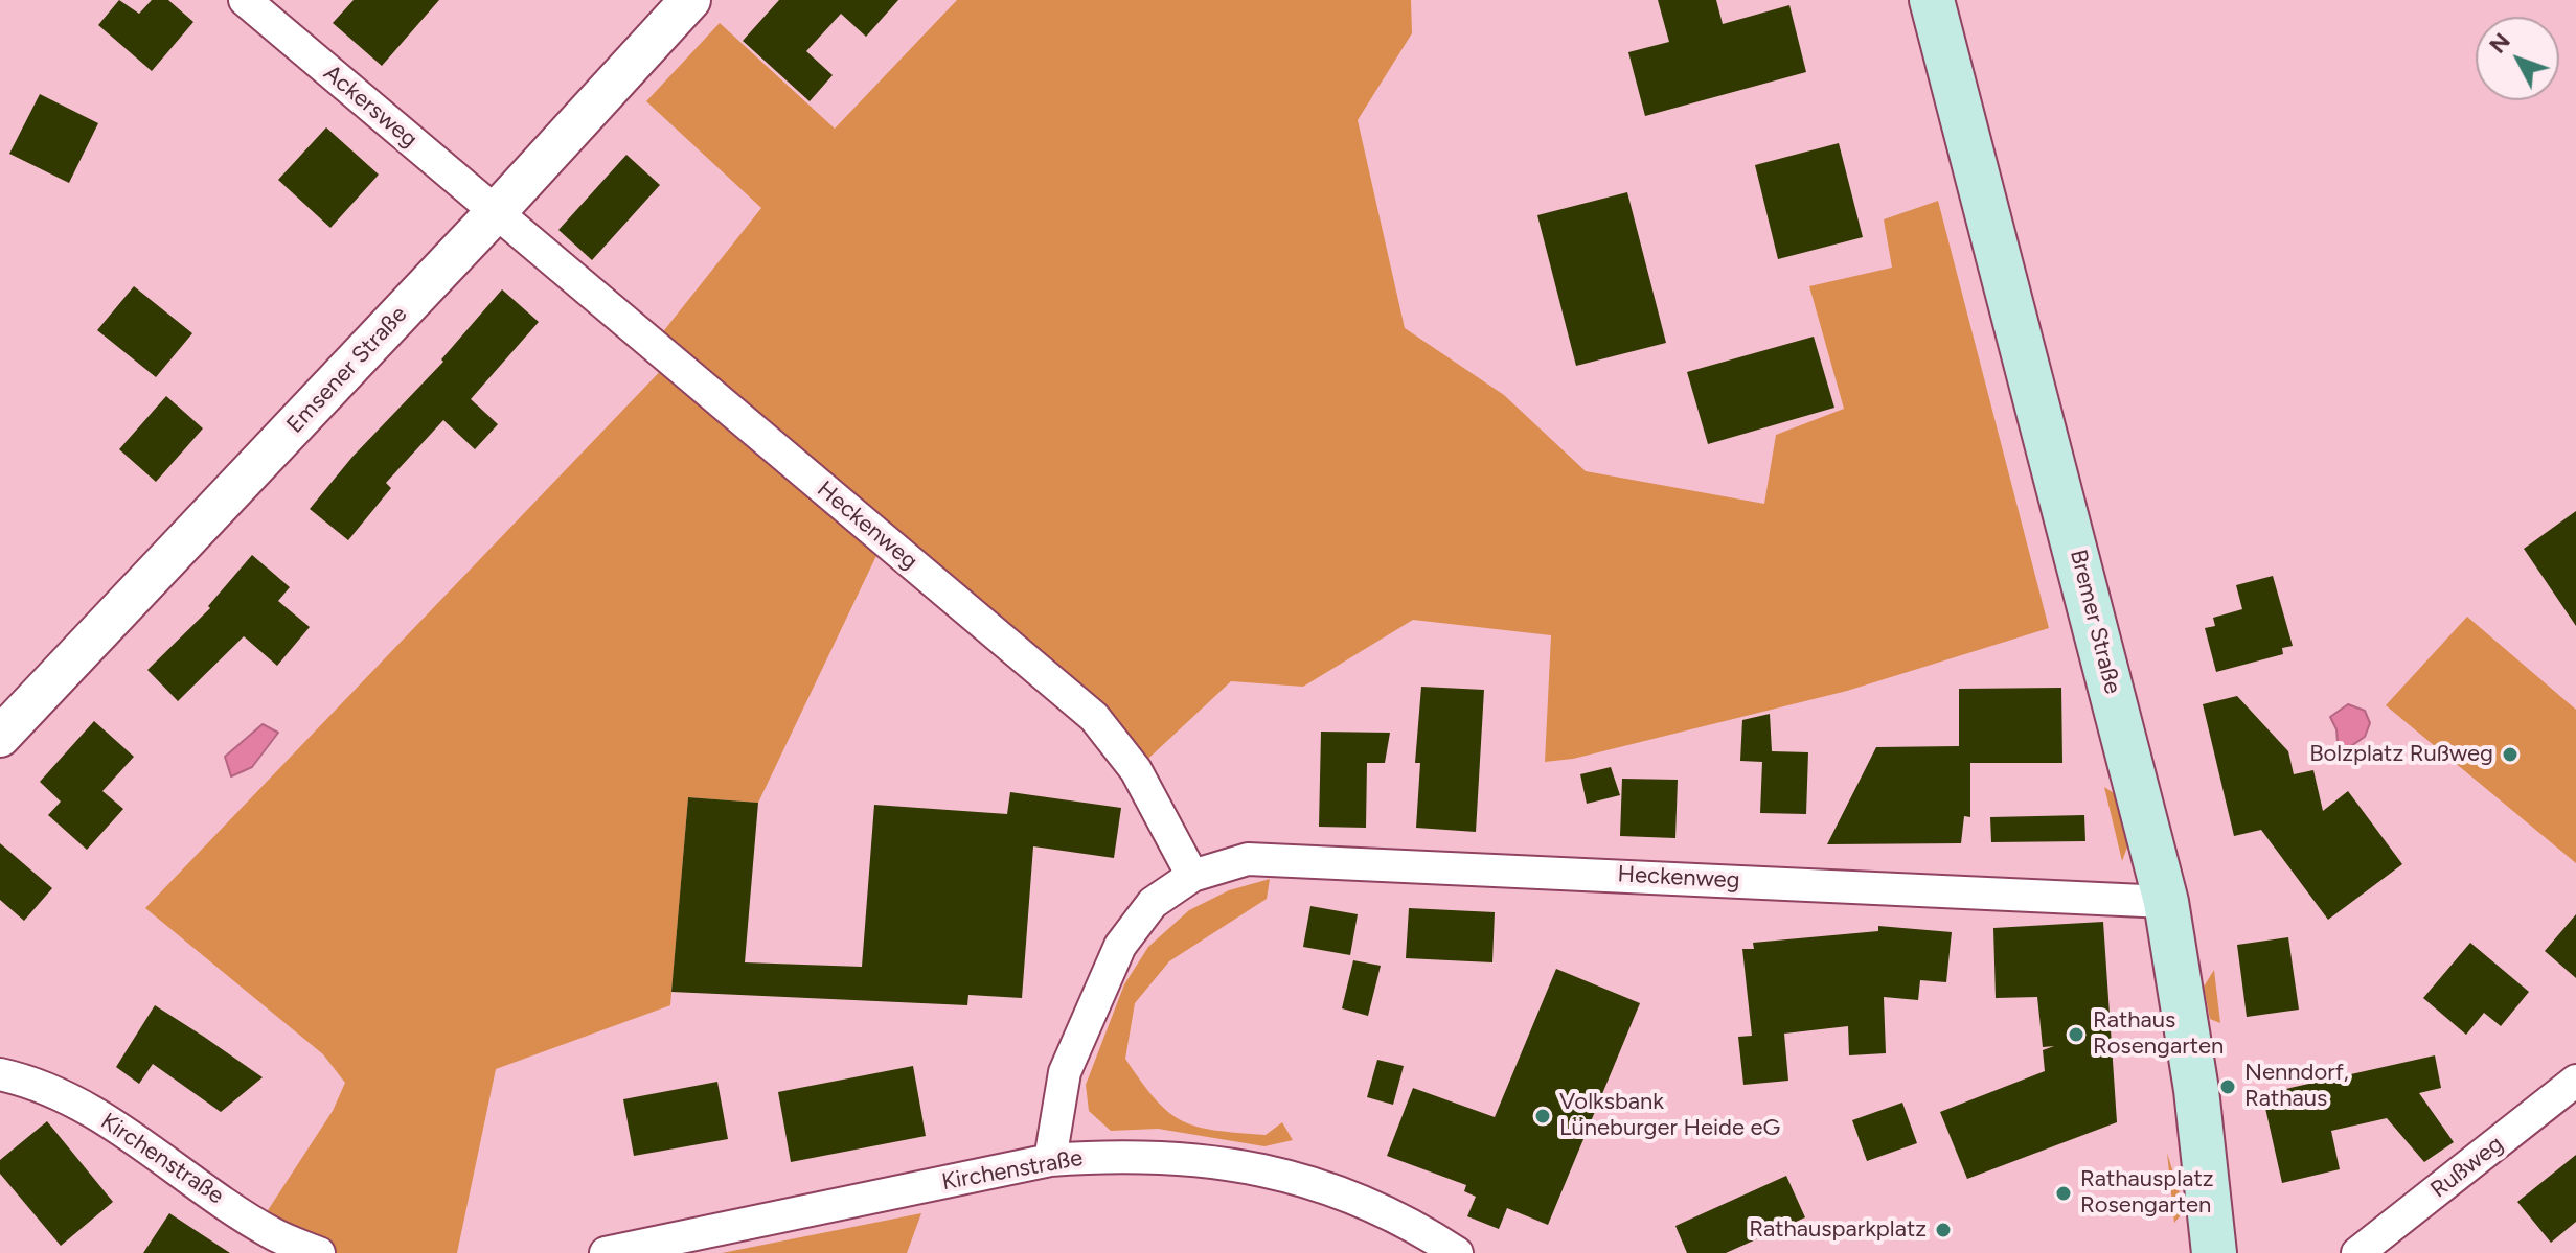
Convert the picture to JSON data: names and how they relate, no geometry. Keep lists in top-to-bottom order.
{
  "streets": {
    "main road": ["Bremer Straße"],
    "street": [
      "Ackersweg",
      "Emsener Straße",
      "Heckenweg",
      "Kirchenstraße",
      "Rußweg"
    ]
  },
  "crossings": [
    ["Ackersweg", "Emsener Straße"],
    ["Ackersweg", "Heckenweg"],
    ["Emsener Straße", "Heckenweg"],
    ["Heckenweg", "Bremer Straße"],
    ["Heckenweg", "Kirchenstraße"]
  ],
  "places": [
    "Bolzplatz Rußweg",
    "Rathaus Rosengarten",
    "Nenndorf, Rathaus",
    "Volksbank Lüneburger Heide eG",
    "Rathausplatz Rosengarten",
    "Rathausparkplatz"
  ],
  "north": "top left"
}
